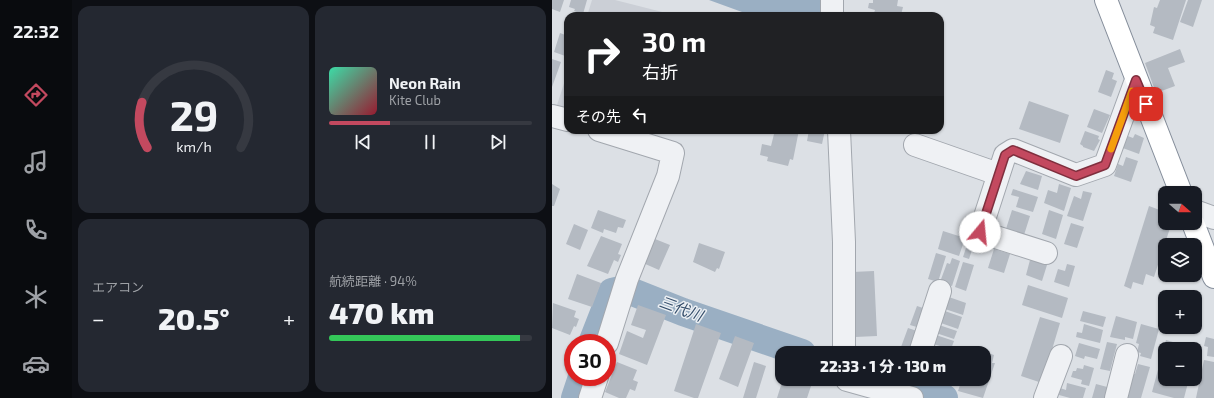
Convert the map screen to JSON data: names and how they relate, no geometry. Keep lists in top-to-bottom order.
{
  "water": ["三代川"],
  "north": "right",
  "page": {
    "tabs": "22:32",
    "turn": ["30 m", "右折"],
    "song": ["Neon Rain", "Kite Club"],
    "then": "その先",
    "map_buttons": ["+", "−"],
    "tile": [
      "エアコン",
      ["航続距離 · 94%", "470 km"]
    ],
    "heat": ["−", "20.5°", "+"],
    "limit": "30",
    "trip": "22:33 · 1 分 · 130 m",
    "gauge": ["29", "km/h"]
  }
}
